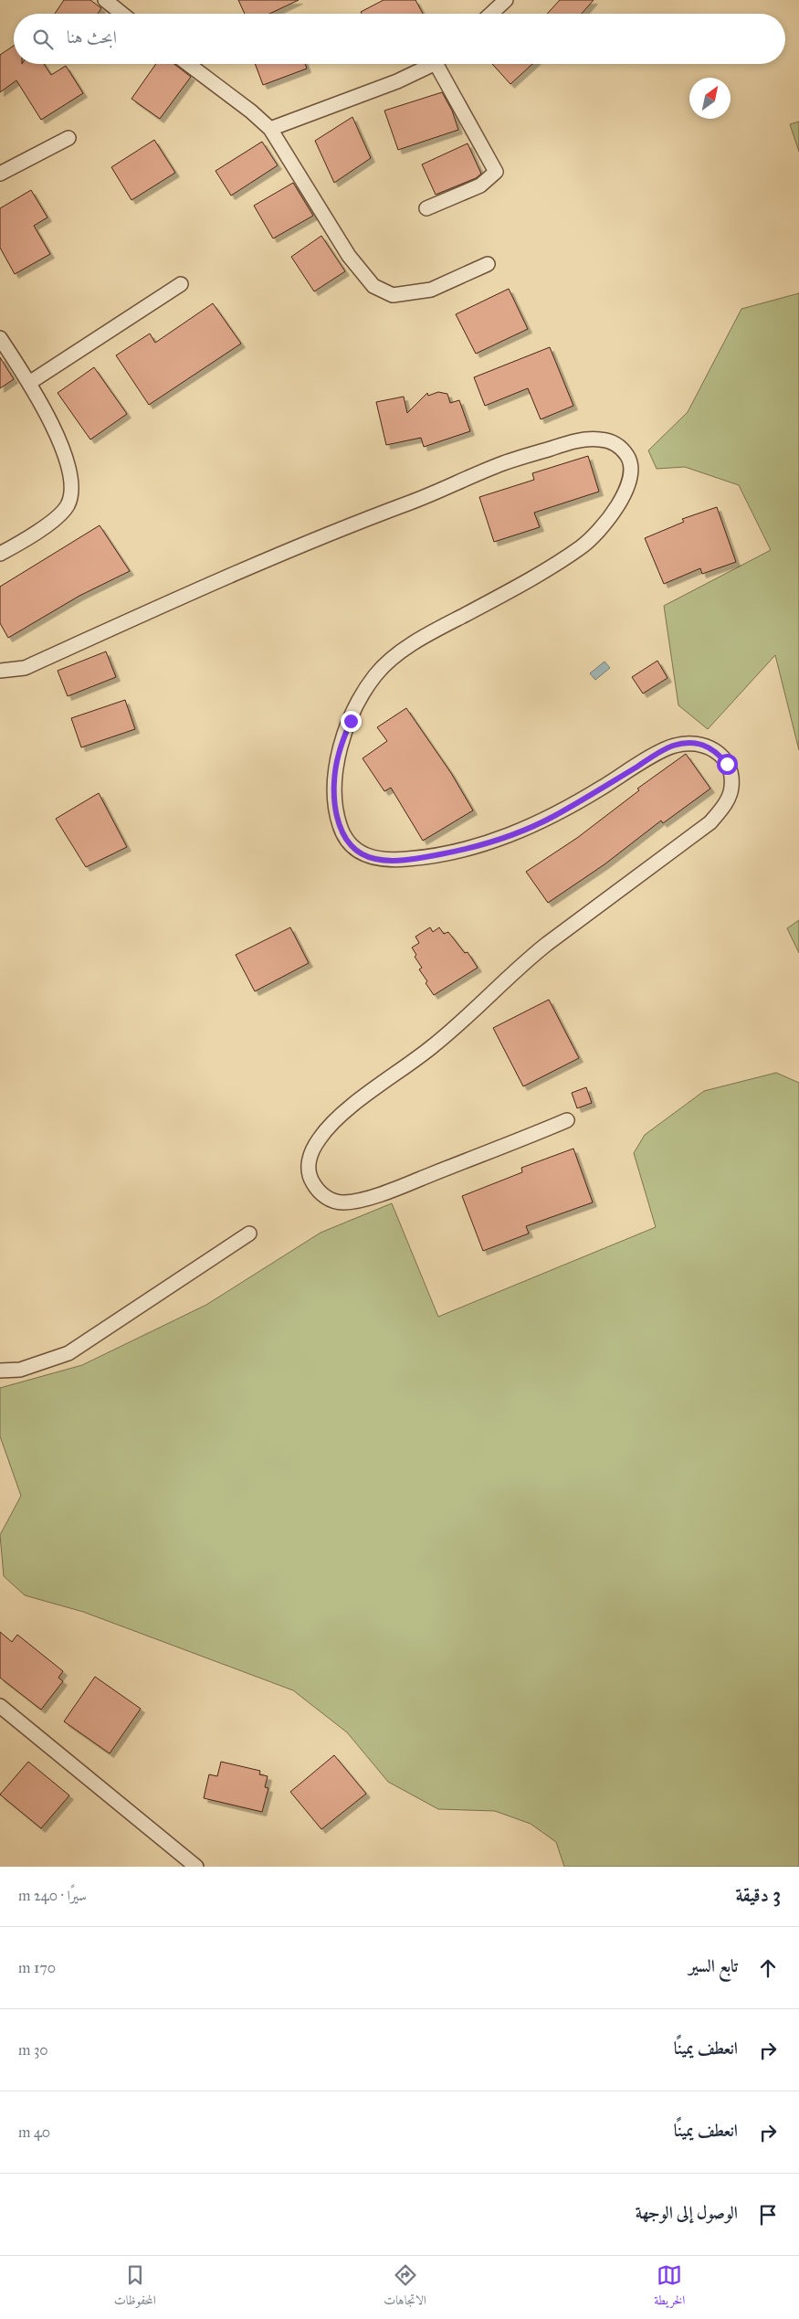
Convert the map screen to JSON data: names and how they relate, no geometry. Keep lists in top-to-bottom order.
{
  "north": "top right",
  "page": {
    "search": "ابحث هنا",
    "heading": ["3 دقيقة", "سيرًا · 240 m"],
    "list": [
      ["تابع السير", "170 m"],
      ["انعطف يمينًا", "30 m"],
      ["انعطف يمينًا", "40 m"],
      "الوصول إلى الوجهة"
    ],
    "nav": ["الخريطة", "الاتجاهات", "المحفوظات"]
  }
}
